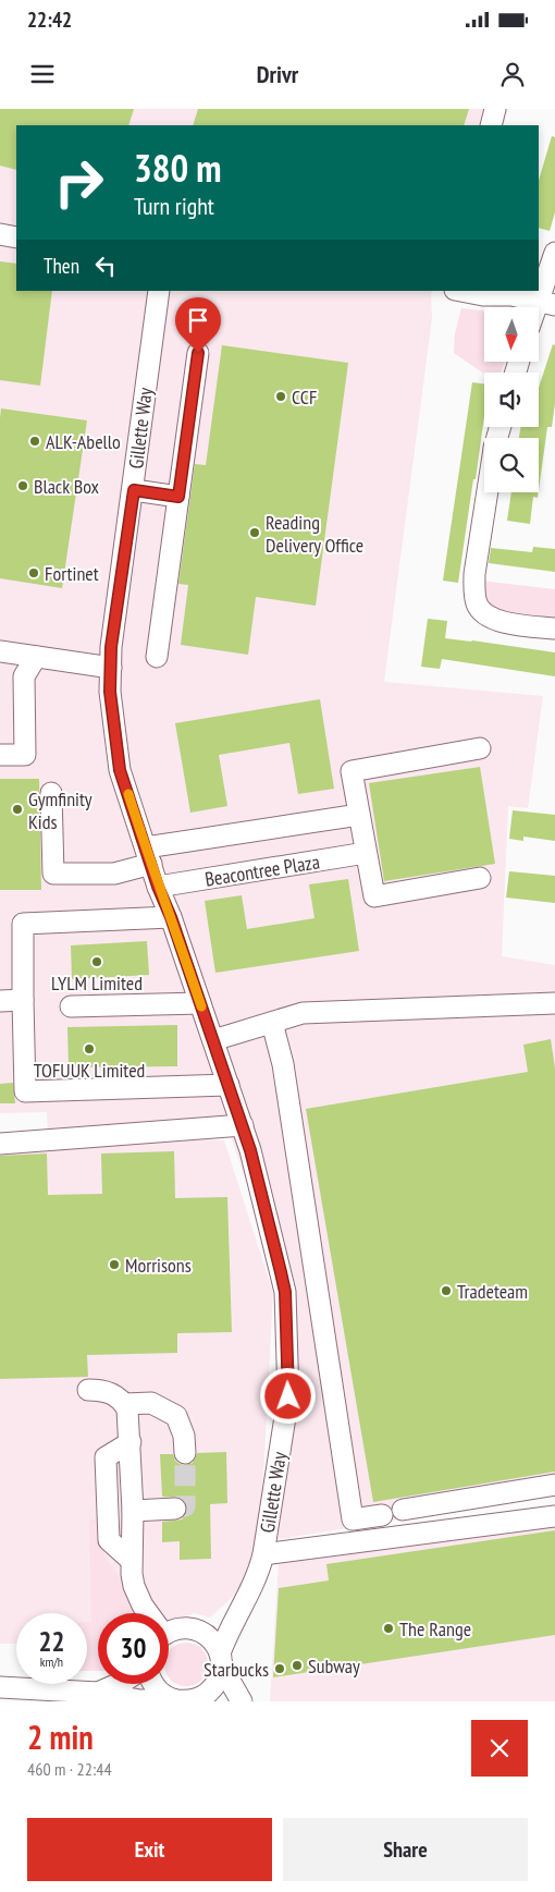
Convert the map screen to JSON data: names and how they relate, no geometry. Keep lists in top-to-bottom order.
{
  "streets": {
    "street": ["Gillette Way", "Beacontree Plaza"]
  },
  "crossings": [
    ["Gillette Way", "Beacontree Plaza"]
  ],
  "places": [
    "CCF",
    "ALK-Abello",
    "Black Box",
    "Reading Delivery Office",
    "Fortinet",
    "Gymfinity Kids",
    "LYLM Limited",
    "TOFUUK Limited",
    "Morrisons",
    "Tradeteam",
    "The Range",
    "Subway",
    "Starbucks"
  ],
  "north": "bottom",
  "page": {
    "status": "22:42",
    "header": "Drivr",
    "turn": ["380 m", "Turn right"],
    "then": "Then",
    "speed": "22 km/h",
    "limit": "30",
    "heading": ["2 min", "460 m · 22:44"],
    "buttons": ["Exit", "Share"]
  }
}
